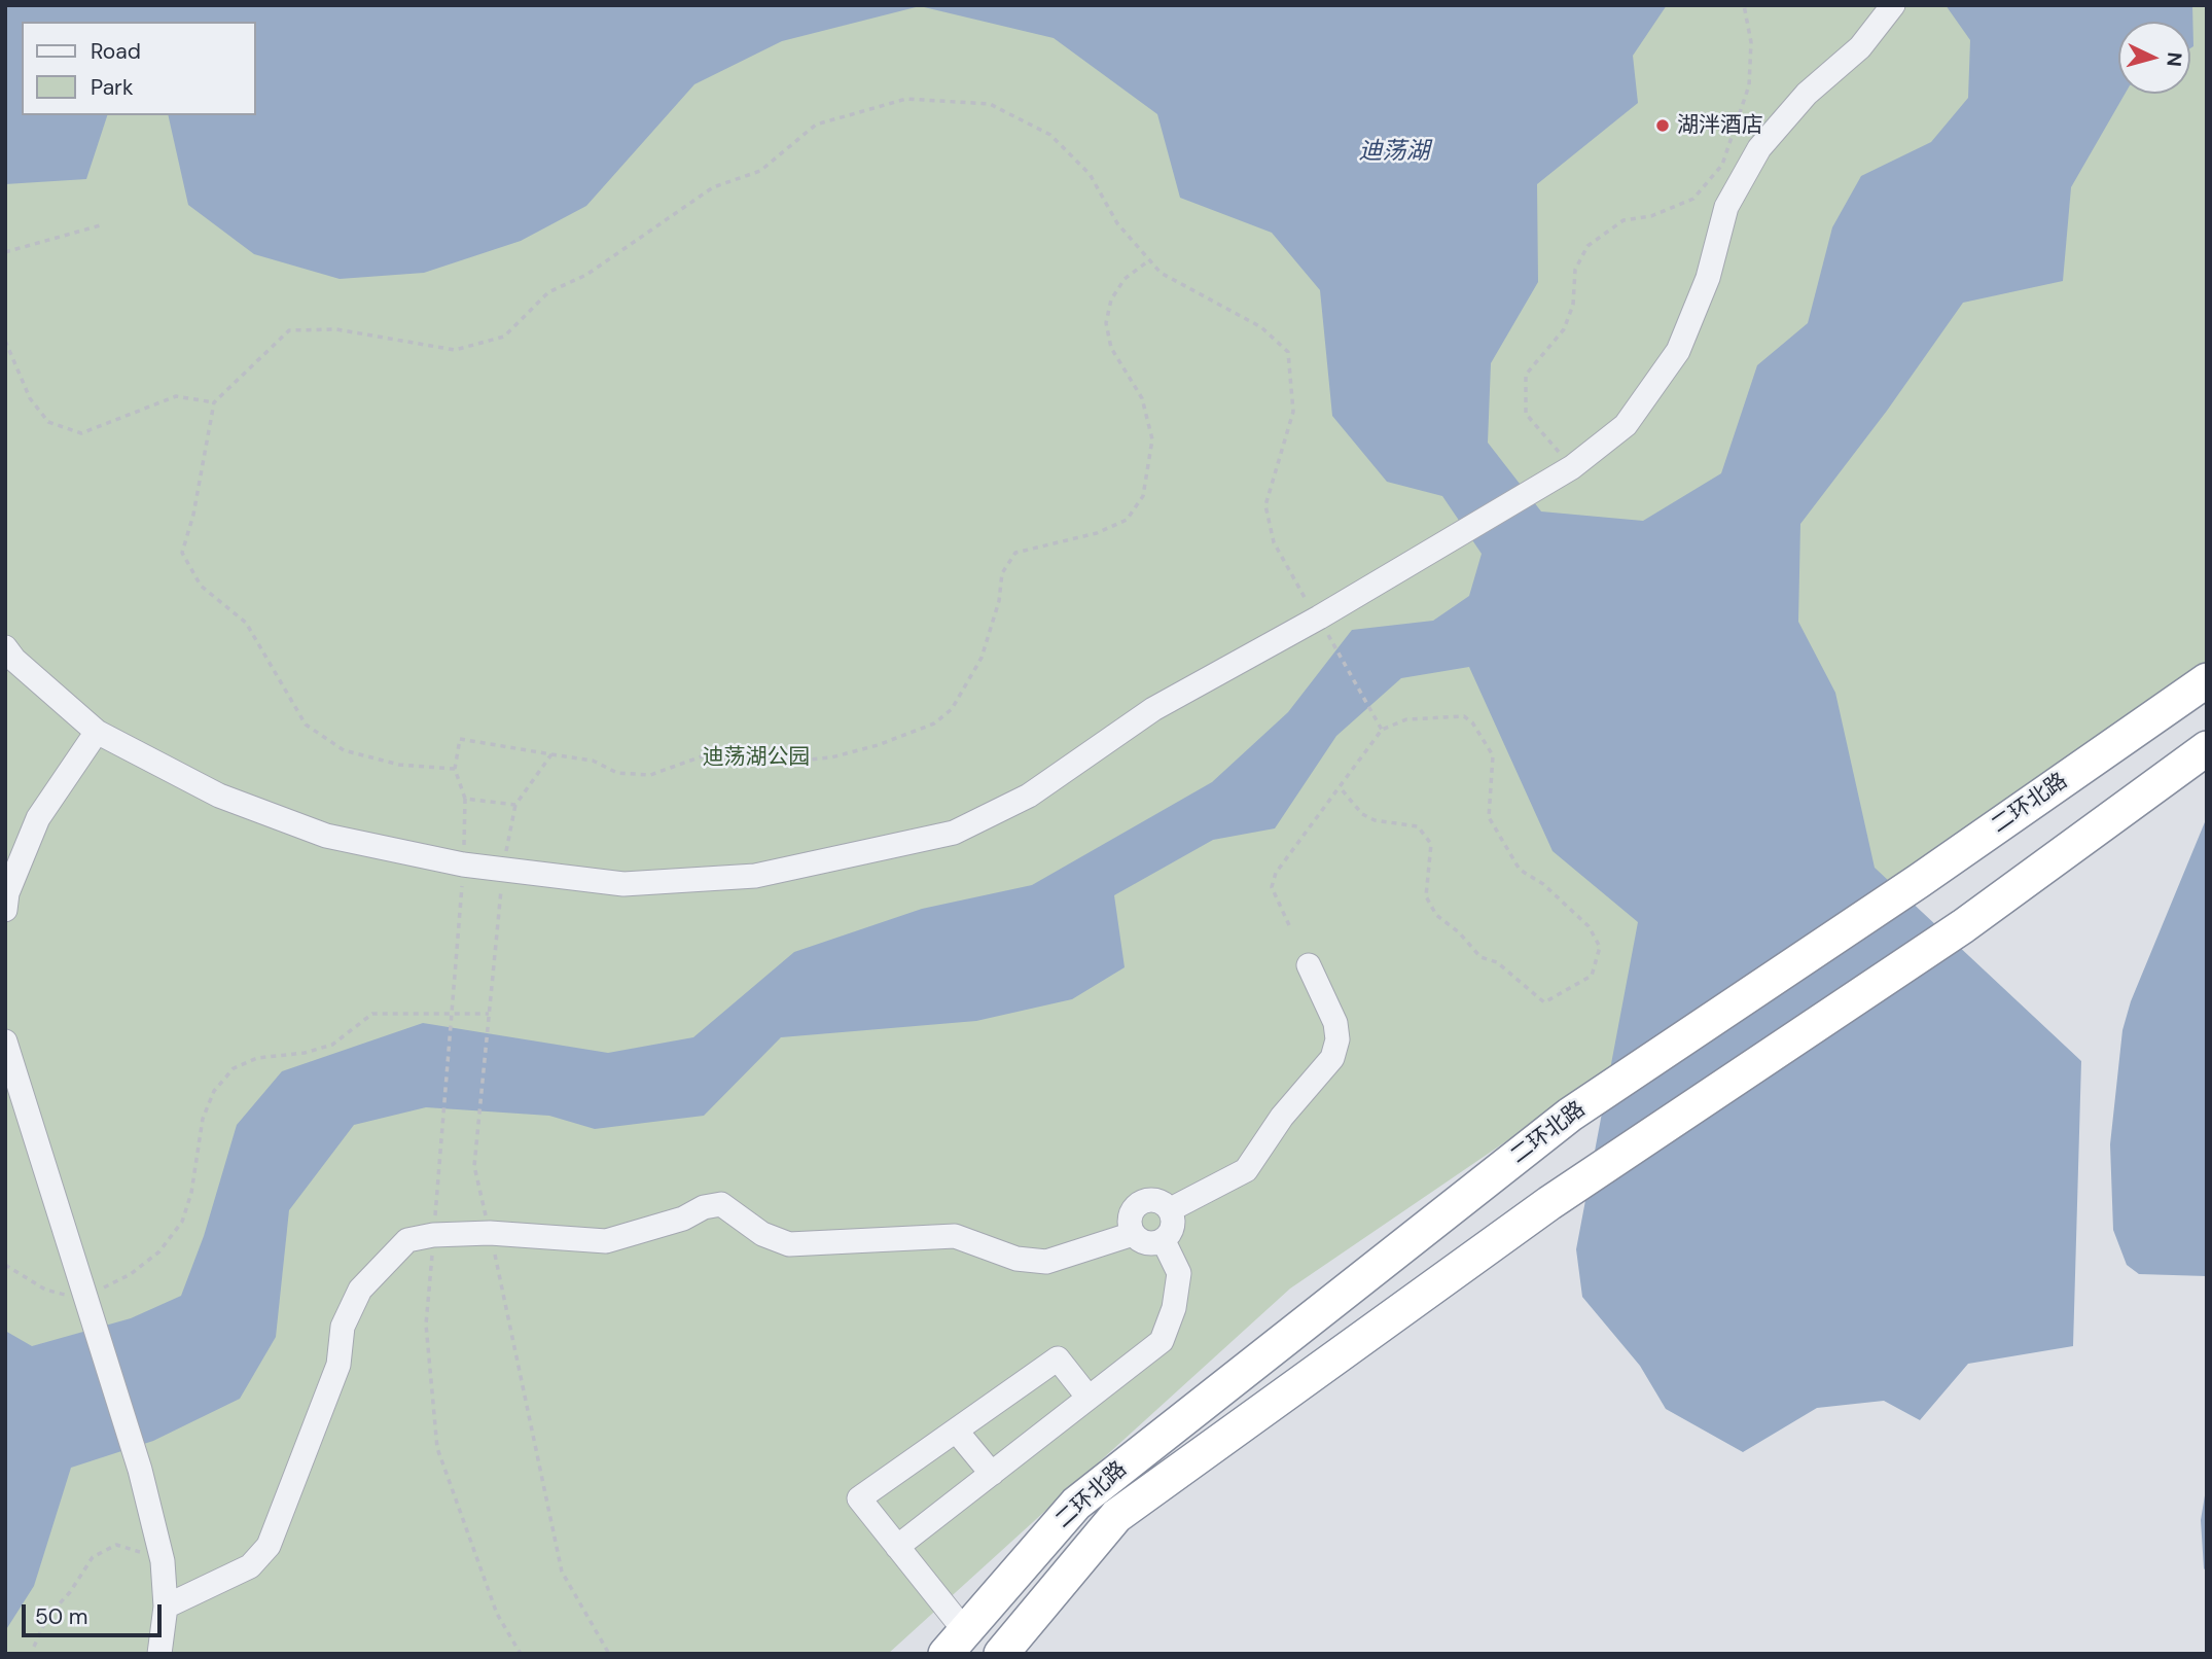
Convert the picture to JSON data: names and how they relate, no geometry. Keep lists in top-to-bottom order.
{
  "streets": {
    "highway": ["二环北路"]
  },
  "water": ["迪荡湖"],
  "parks": ["迪荡湖公园"],
  "places": ["湖泮酒店"],
  "legend": ["Road", "Park"],
  "scale_bar": "50 m",
  "north": "right"
}
